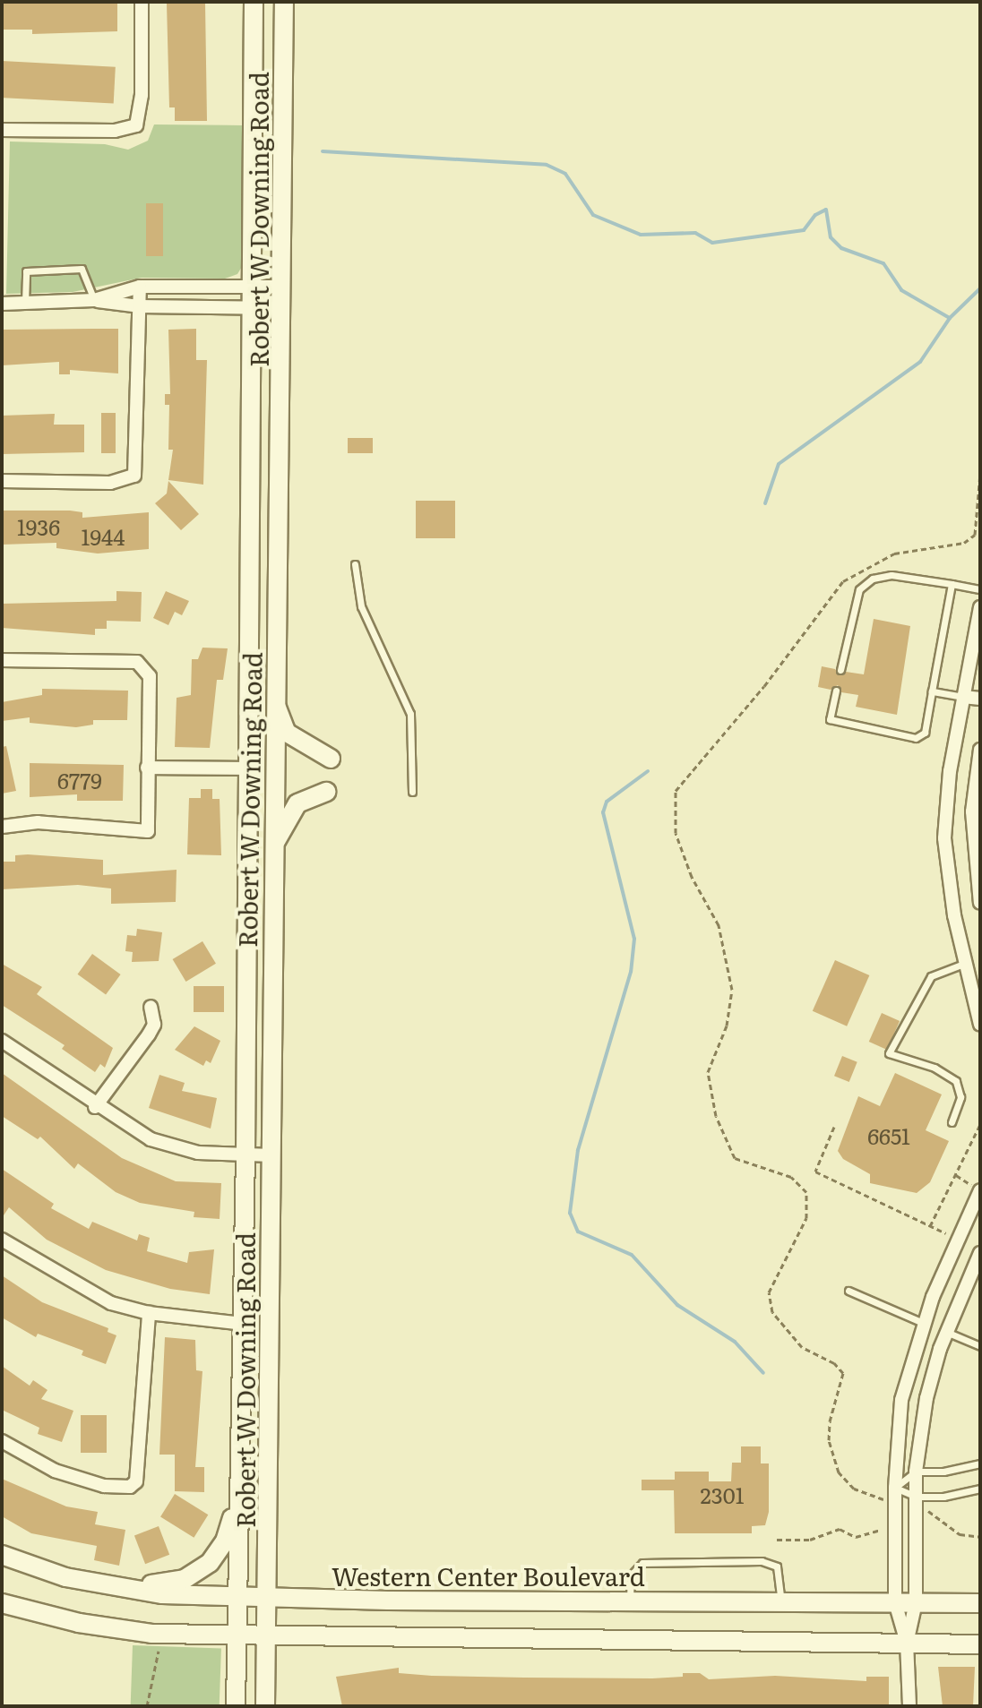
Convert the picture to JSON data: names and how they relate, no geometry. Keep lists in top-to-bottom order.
{
  "streets": {
    "main road": ["Robert W Downing Road", "Western Center Boulevard"]
  },
  "crossings": [
    ["Robert W Downing Road", "Western Center Boulevard"]
  ],
  "house_numbers": [
    "1936",
    "1944",
    "6779",
    "6651",
    "2301"
  ]
}
